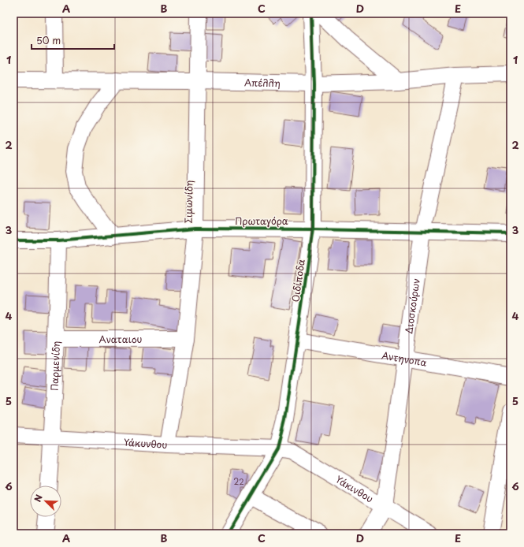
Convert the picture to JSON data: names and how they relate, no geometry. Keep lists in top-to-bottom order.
{
  "streets": {
    "street": [
      "Απέλλη",
      "Σιμωνίδη",
      "Πρωταγόρα",
      "Οιδίποδα",
      "Διοσκούρων",
      "Αναταιου",
      "Αντηνοπα",
      "Παρμενίδη",
      "Υάκυνθου",
      "Υάκινθου"
    ]
  },
  "crossings": [
    ["Απέλλη", "Σιμωνίδη"],
    ["Απέλλη", "Οιδίποδα"],
    ["Απέλλη", "Διοσκούρων"],
    ["Σιμωνίδη", "Πρωταγόρα"],
    ["Σιμωνίδη", "Αναταιου"],
    ["Σιμωνίδη", "Υάκυνθου"],
    ["Πρωταγόρα", "Οιδίποδα"],
    ["Πρωταγόρα", "Διοσκούρων"],
    ["Πρωταγόρα", "Παρμενίδη"],
    ["Οιδίποδα", "Αντηνοπα"],
    ["Οιδίποδα", "Υάκυνθου"],
    ["Οιδίποδα", "Υάκινθου"],
    ["Διοσκούρων", "Αντηνοπα"],
    ["Διοσκούρων", "Υάκινθου"],
    ["Αναταιου", "Παρμενίδη"],
    ["Παρμενίδη", "Υάκυνθου"],
    ["Υάκυνθου", "Υάκινθου"]
  ],
  "house_numbers": ["22"],
  "scale_bar": "50 m",
  "north": "top left",
  "grid": {
    "columns": [
      "A",
      "B",
      "C",
      "D",
      "E"
    ],
    "rows": [
      "1",
      "2",
      "3",
      "4",
      "5",
      "6"
    ]
  }
}
